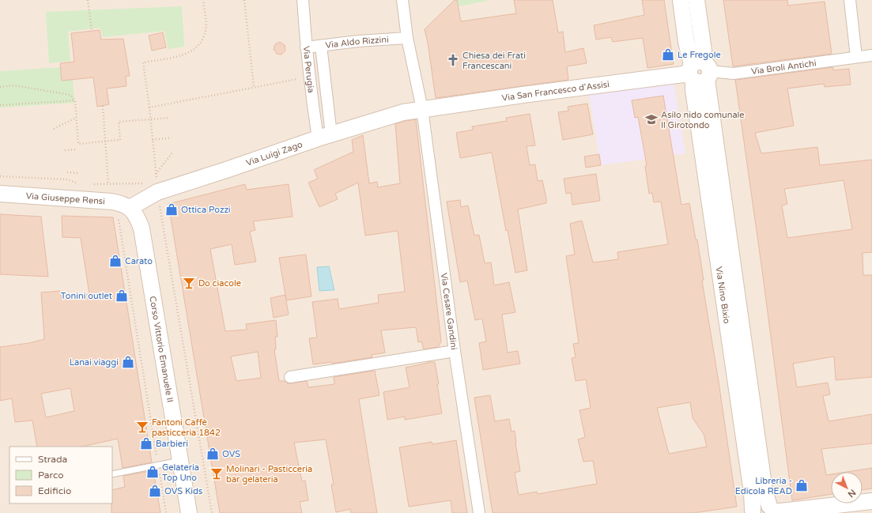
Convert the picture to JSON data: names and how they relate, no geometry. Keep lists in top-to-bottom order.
{
  "streets": {
    "street": [
      "Via Aldo Rizzini",
      "Via Broli Antichi",
      "Via Perugia",
      "Via San Francesco d'Assisi",
      "Via Luigi Zago",
      "Via Giuseppe Rensi",
      "Via Nino Bixio",
      "Via Cesare Gandini",
      "Corso Vittorio Emanuele II"
    ]
  },
  "crossings": [
    ["Via Aldo Rizzini", "Via Perugia"],
    ["Via Broli Antichi", "Via San Francesco d'Assisi"],
    ["Via Broli Antichi", "Via Nino Bixio"],
    ["Via Perugia", "Via Luigi Zago"],
    ["Via San Francesco d'Assisi", "Via Luigi Zago"],
    ["Via San Francesco d'Assisi", "Via Nino Bixio"],
    ["Via San Francesco d'Assisi", "Via Cesare Gandini"],
    ["Via Luigi Zago", "Via Giuseppe Rensi"],
    ["Via Luigi Zago", "Via Cesare Gandini"],
    ["Via Luigi Zago", "Corso Vittorio Emanuele II"],
    ["Via Giuseppe Rensi", "Corso Vittorio Emanuele II"]
  ],
  "places": {
    "shop": [
      "Le Fregole",
      "Ottica Pozzi",
      "Carato",
      "Tonini outlet",
      "Lanai viaggi",
      "Barbieri",
      "OVS",
      "Gelateria Top Uno",
      "Libreria - Edicola READ",
      "OVS Kids"
    ],
    "church": ["Chiesa dei Frati Francescani"],
    "school or university": ["Asilo nido comunale Il Girotondo"],
    "bar": ["Do ciacole", "Fantoni Caffè pasticceria 1842", "Molinari - Pasticceria bar gelateria"]
  },
  "legend": ["Strada", "Parco", "Edificio"],
  "north": "bottom right"
}
